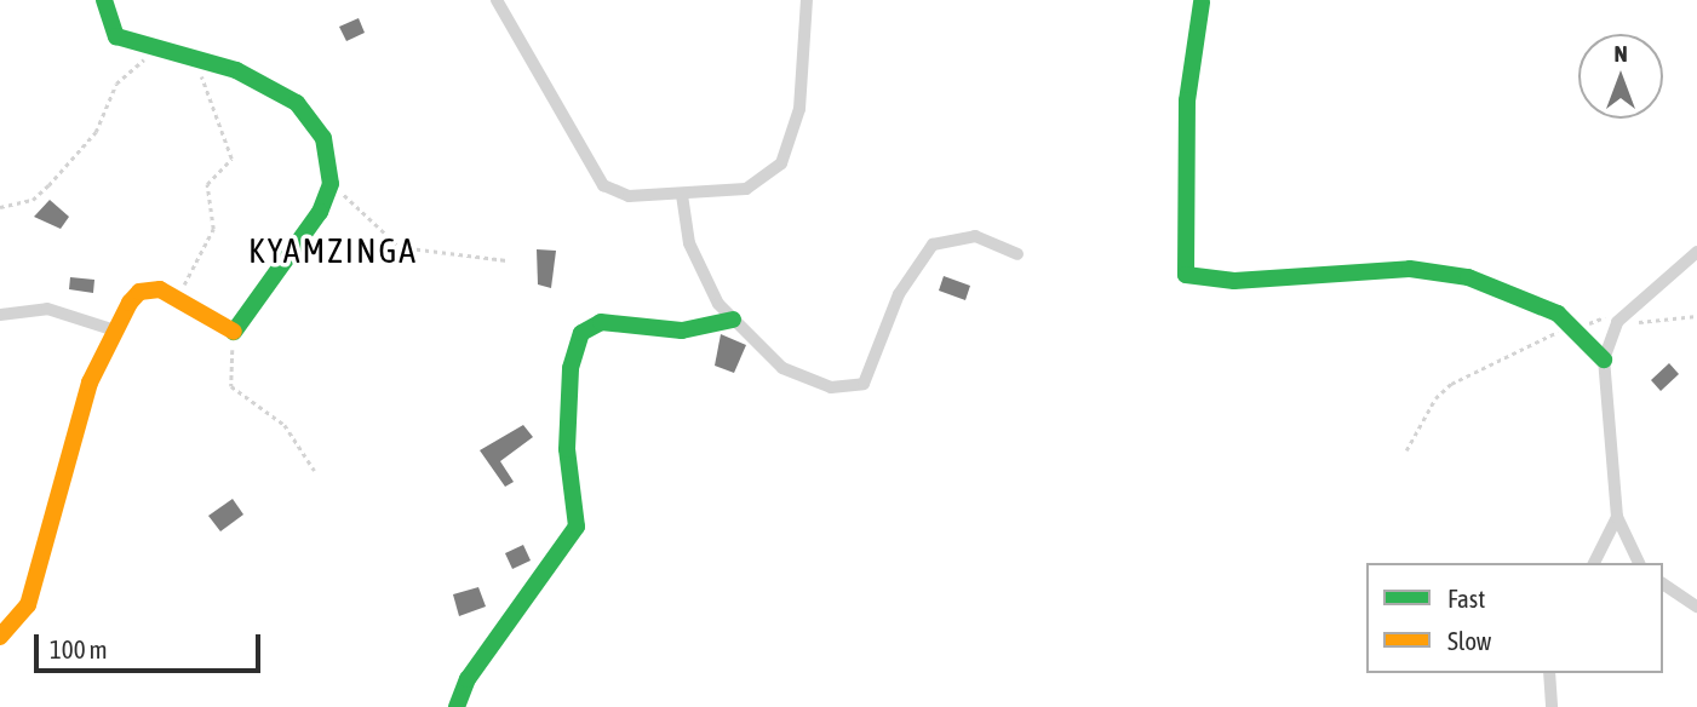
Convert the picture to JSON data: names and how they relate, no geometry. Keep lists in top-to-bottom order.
{
  "districts": ["KYAMZINGA"],
  "legend": ["Fast", "Slow"],
  "scale_bar": "100 m",
  "north": "top"
}
